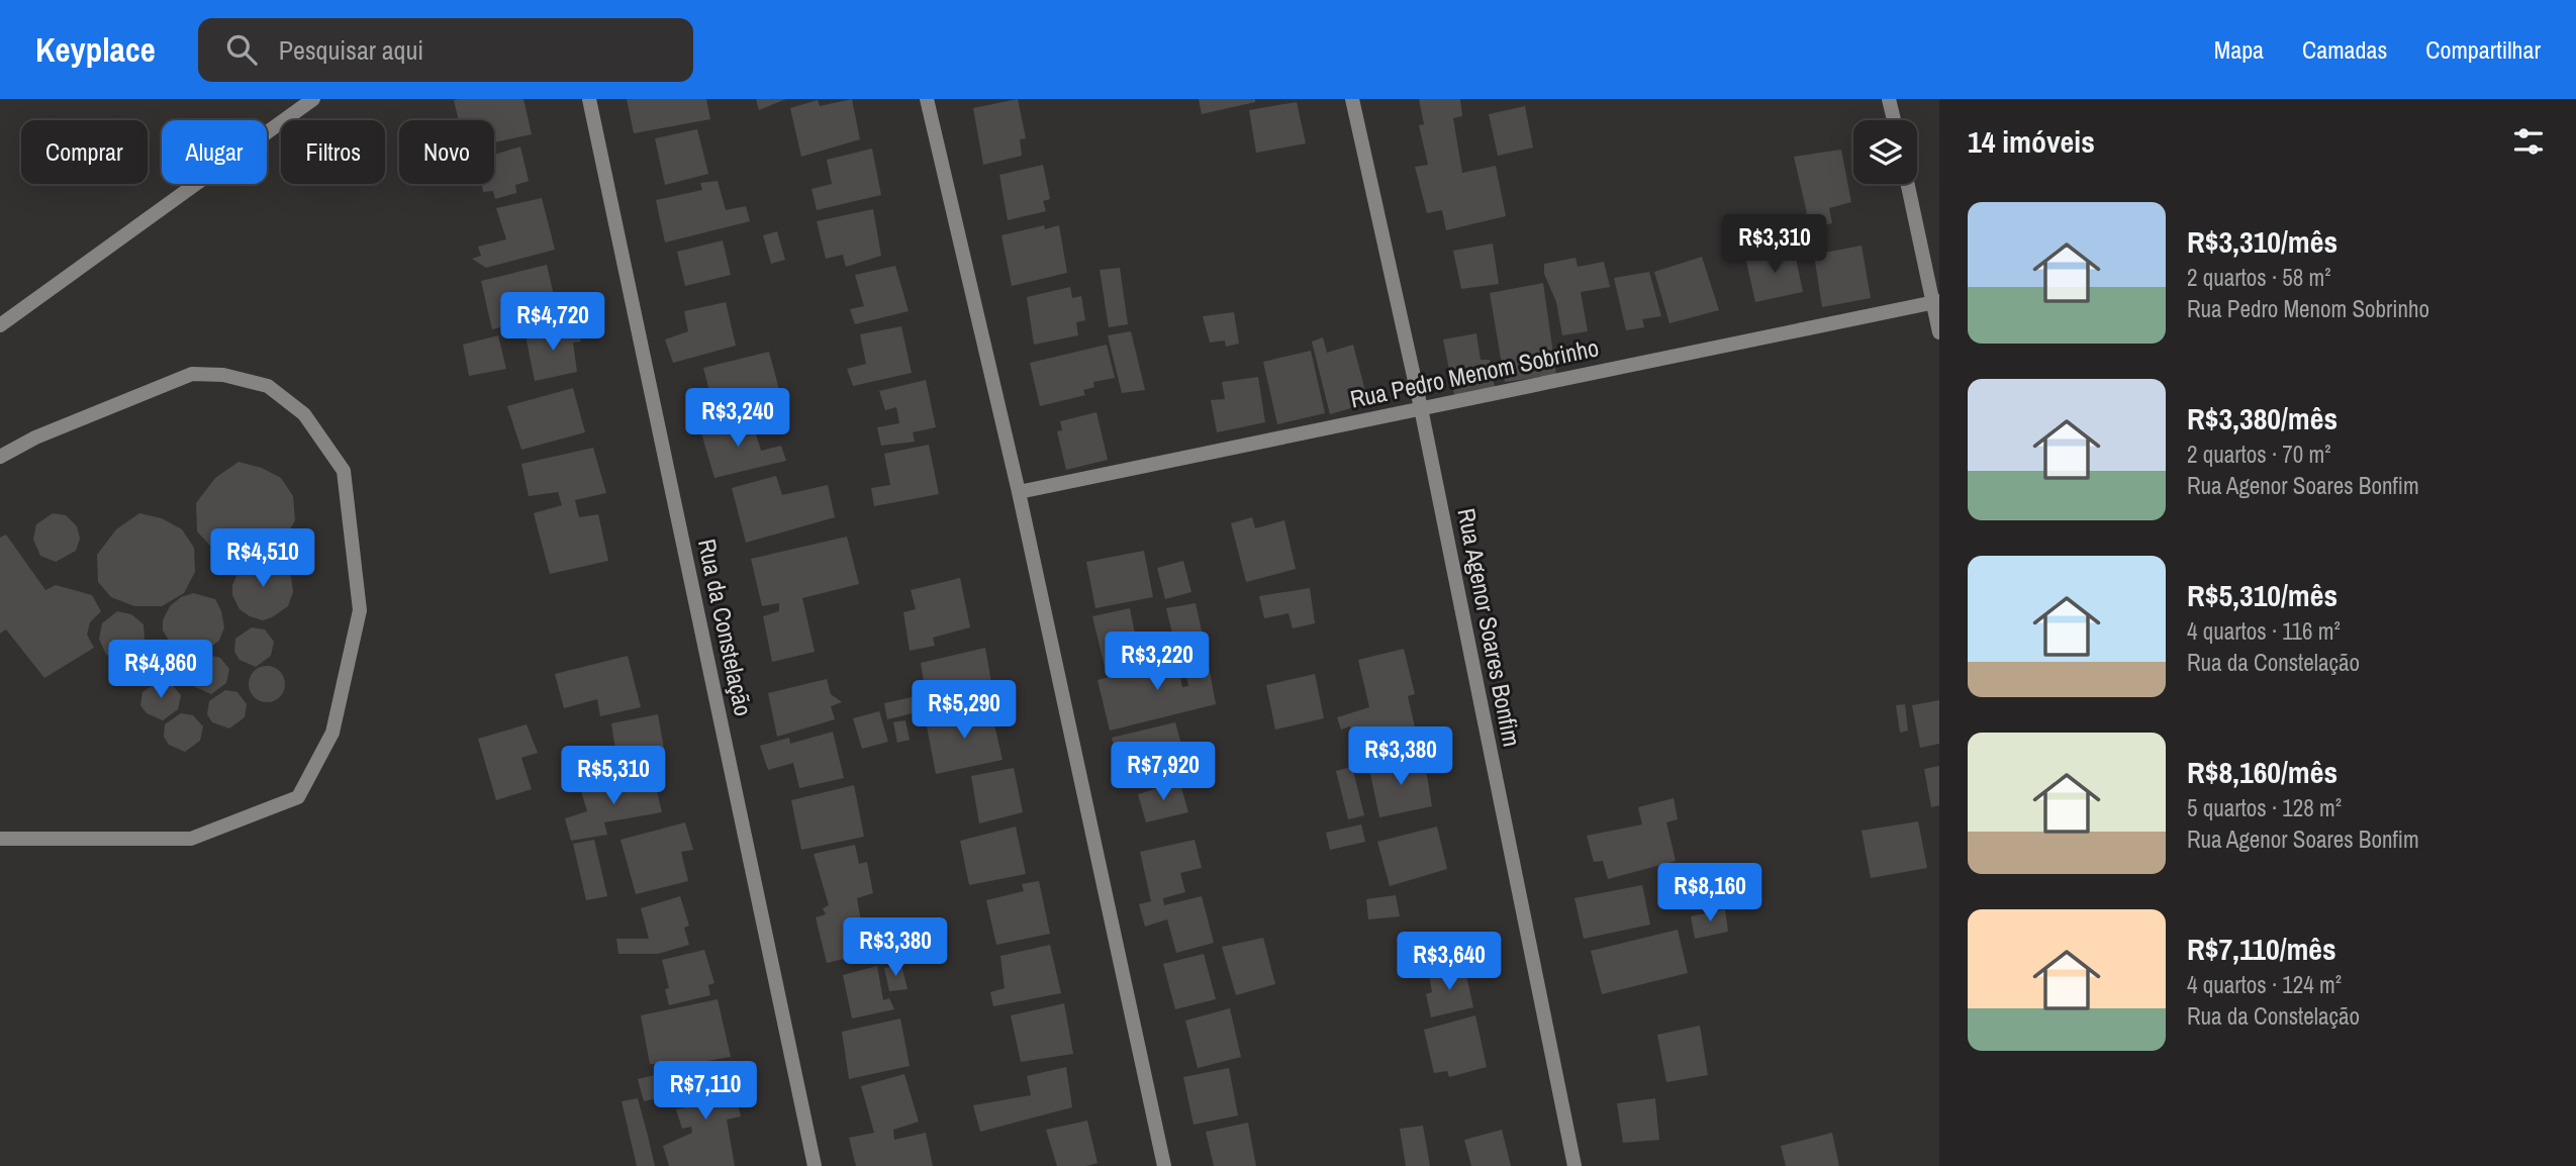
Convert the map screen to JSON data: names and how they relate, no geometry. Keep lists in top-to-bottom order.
{
  "streets": {
    "street": ["Rua Pedro Menom Sobrinho", "Rua da Constelação", "Rua Agenor Soares Bonfim"]
  },
  "crossings": [
    ["Rua Pedro Menom Sobrinho", "Rua Agenor Soares Bonfim"]
  ],
  "page": {
    "header": "Keyplace",
    "search": "Pesquisar aqui",
    "nav": ["Mapa", "Camadas", "Compartilhar"],
    "heading": "14 imóveis",
    "chip": [
      "Comprar",
      "Alugar",
      "Filtros",
      "Novo"
    ],
    "list": [
      {
        "name": "R$3,310/mês",
        "note": "2 quartos · 58 m² · Rua Pedro Menom Sobrinho"
      },
      {
        "name": "R$3,380/mês",
        "note": "2 quartos · 70 m² · Rua Agenor Soares Bonfim"
      },
      {
        "name": "R$5,310/mês",
        "note": "4 quartos · 116 m² · Rua da Constelação"
      },
      {
        "name": "R$8,160/mês",
        "note": "5 quartos · 128 m² · Rua Agenor Soares Bonfim"
      },
      {
        "name": "R$7,110/mês",
        "note": "4 quartos · 124 m² · Rua da Constelação"
      }
    ],
    "price": [
      "R$3,310",
      "R$4,720",
      "R$3,240",
      "R$4,510",
      "R$3,220",
      "R$4,860",
      "R$5,290",
      "R$3,380",
      "R$7,920",
      "R$5,310",
      "R$8,160",
      "R$3,380",
      "R$3,640",
      "R$7,110"
    ]
  }
}
